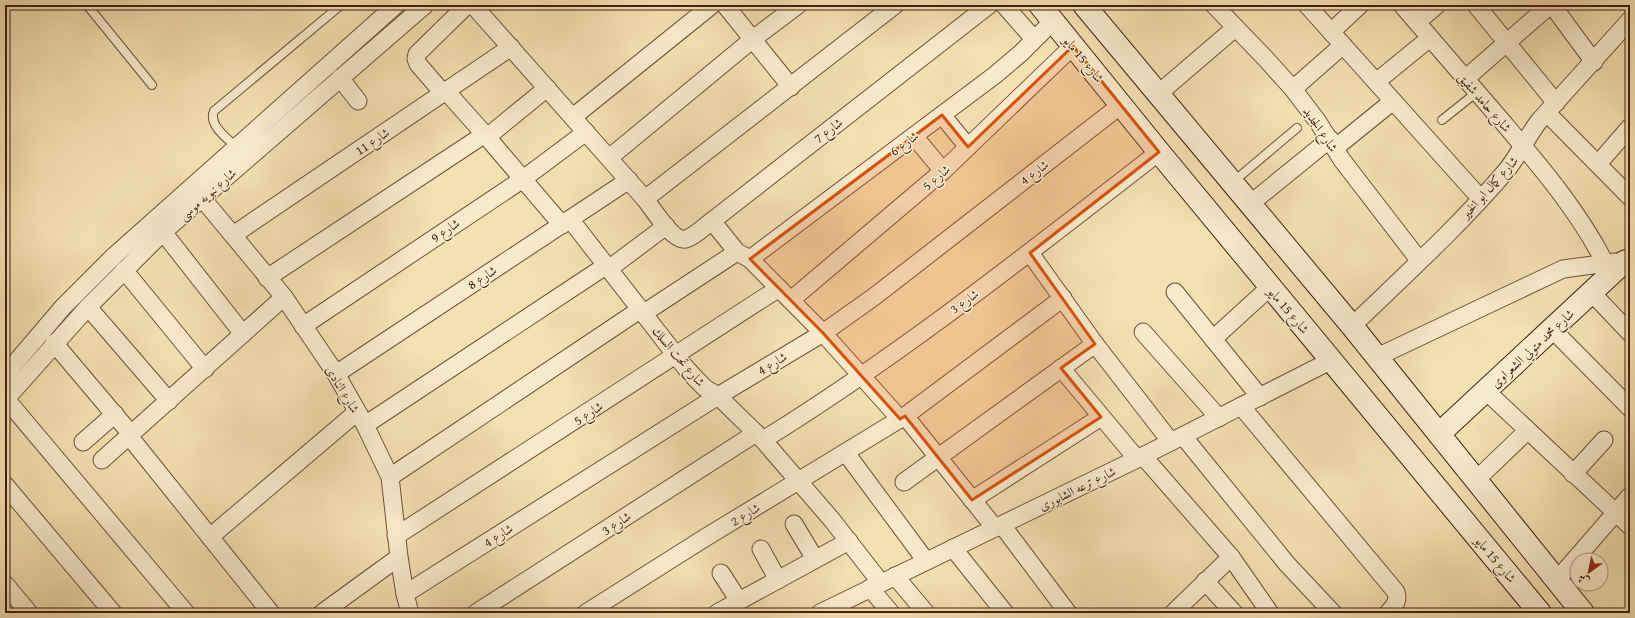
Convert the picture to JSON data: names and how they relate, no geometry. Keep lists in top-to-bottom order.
{
  "streets": {
    "main road": ["شارع 15 مايو", "شارع محمد متولي الشعراوى"],
    "street": [
      "شارع حامد شفيق",
      "شارع الجديد",
      "شارع 7",
      "شارع 11",
      "شارع 6",
      "شارع 4",
      "شارع 5",
      "شارع كمال ابو الخير",
      "شارع نبويه موسى",
      "شارع 9",
      "شارع 8",
      "شارع 3",
      "شارع تحت السلك",
      "شارع النادى",
      "شارع ترعه الشابورى",
      "شارع 2"
    ]
  },
  "crossings": [
    ["شارع 15 مايو", "شارع 6"],
    ["شارع 15 مايو", "شارع 4"],
    ["شارع 15 مايو", "شارع 5"],
    ["شارع 15 مايو", "شارع 3"],
    ["شارع 15 مايو", "شارع ترعه الشابورى"],
    ["شارع حامد شفيق", "شارع كمال ابو الخير"],
    ["شارع حامد شفيق", "شارع محمد متولي الشعراوى"],
    ["شارع الجديد", "شارع كمال ابو الخير"],
    ["شارع 7", "شارع 11"],
    ["شارع 7", "شارع 9"],
    ["شارع 7", "شارع 8"],
    ["شارع 11", "شارع تحت السلك"],
    ["شارع 11", "شارع النادى"],
    ["شارع 6", "شارع تحت السلك"],
    ["شارع 6", "شارع النادى"],
    ["شارع 4", "شارع تحت السلك"],
    ["شارع 4", "شارع النادى"],
    ["شارع 5", "شارع تحت السلك"],
    ["شارع 5", "شارع النادى"],
    ["شارع نبويه موسى", "شارع النادى"],
    ["شارع 9", "شارع تحت السلك"],
    ["شارع 9", "شارع النادى"],
    ["شارع 8", "شارع تحت السلك"],
    ["شارع 8", "شارع النادى"],
    ["شارع 3", "شارع تحت السلك"],
    ["شارع تحت السلك", "شارع ترعه الشابورى"],
    ["شارع تحت السلك", "شارع 2"]
  ],
  "north": "bottom left"
}
